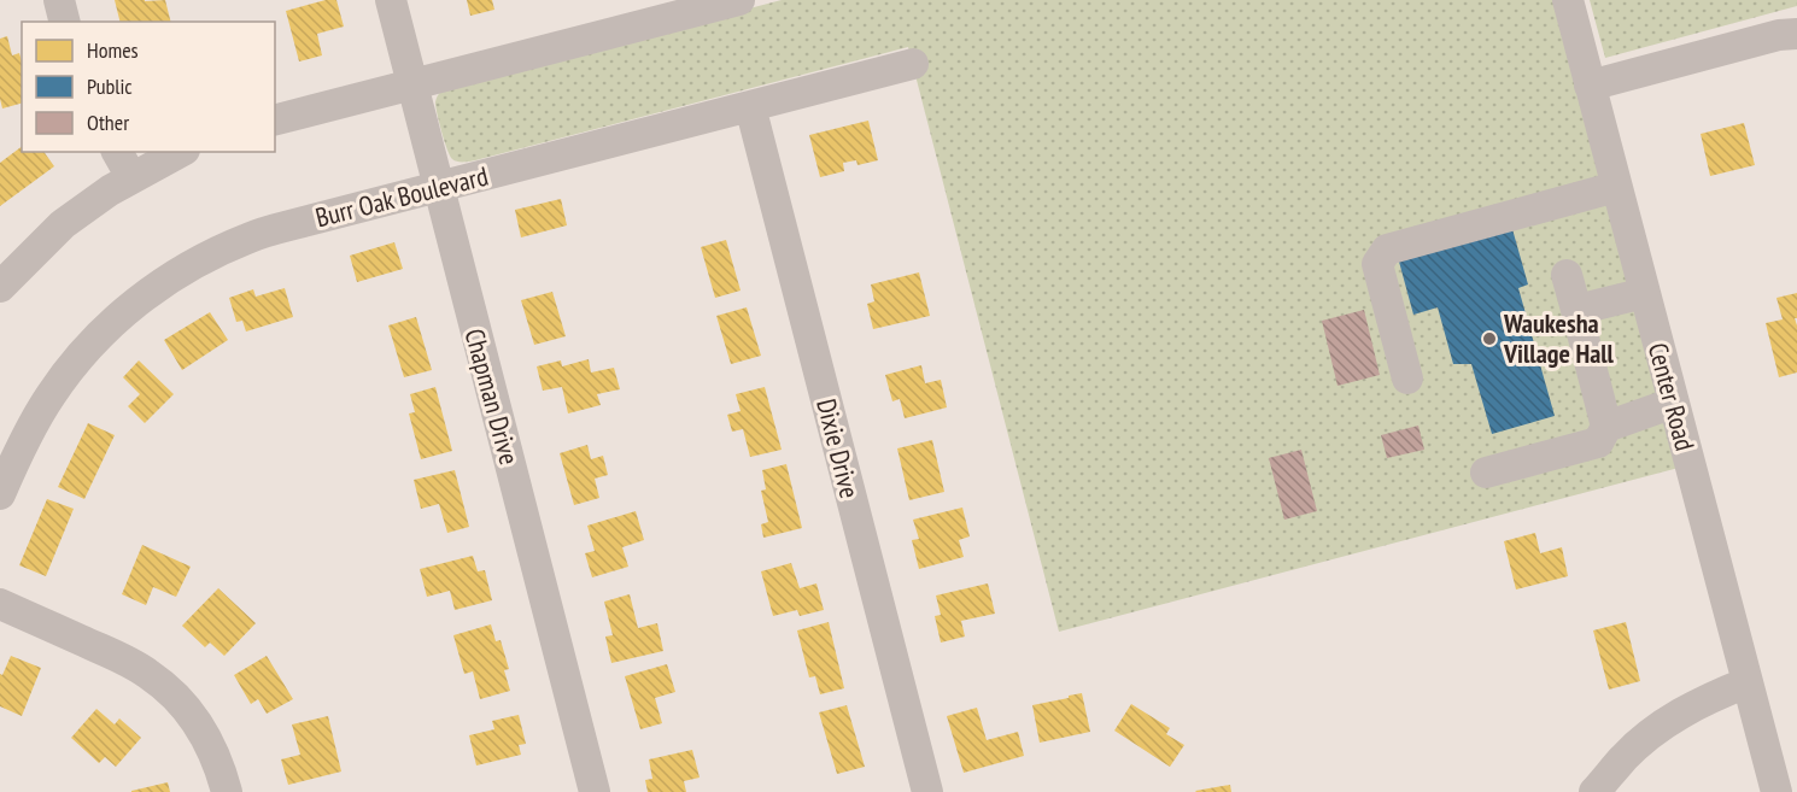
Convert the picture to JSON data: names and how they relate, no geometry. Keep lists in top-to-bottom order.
{
  "streets": {
    "street": [
      "Burr Oak Boulevard",
      "Chapman Drive",
      "Center Road",
      "Dixie Drive"
    ]
  },
  "crossings": [
    ["Burr Oak Boulevard", "Chapman Drive"],
    ["Burr Oak Boulevard", "Dixie Drive"]
  ],
  "places": ["Waukesha Village Hall"],
  "legend": ["Homes", "Public", "Other"]
}
